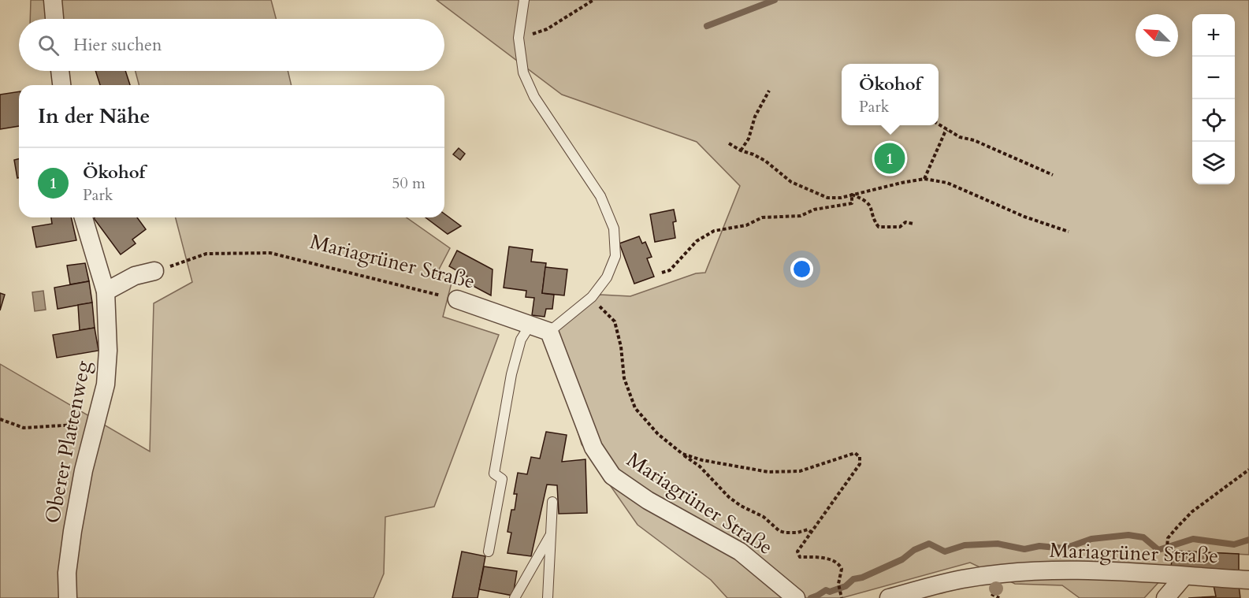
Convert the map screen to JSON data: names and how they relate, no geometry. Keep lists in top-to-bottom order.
{
  "streets": {
    "street": ["Mariagrüner Straße", "Oberer Plattenweg"]
  },
  "north": "top left",
  "page": {
    "map_buttons": ["+", "−"],
    "search": "Hier suchen",
    "popup": ["Ökohof", "Park"],
    "heading": "In der Nähe",
    "pins": "1",
    "list": [
      {
        "mark": "1",
        "name": "Ökohof",
        "note": "Park",
        "value": "50 m"
      }
    ]
  }
}
